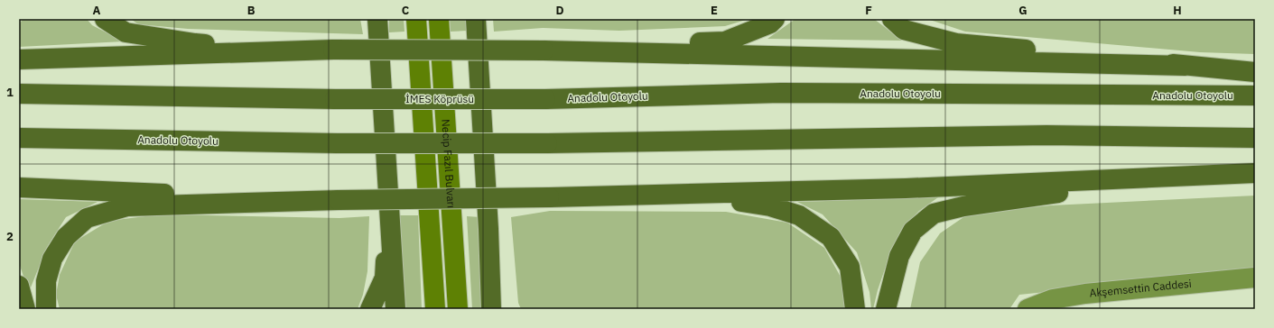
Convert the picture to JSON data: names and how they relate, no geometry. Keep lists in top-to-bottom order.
{
  "streets": {
    "highway": ["Anadolu Otoyolu", "İMES Köprüsü"],
    "main road": ["Necip Fazıl Bulvarı", "Akşemsettin Caddesi"]
  },
  "crossings": [
    ["Anadolu Otoyolu", "İMES Köprüsü"]
  ],
  "grid": {
    "columns": [
      "A",
      "B",
      "C",
      "D",
      "E",
      "F",
      "G",
      "H"
    ],
    "rows": ["1", "2"]
  }
}
